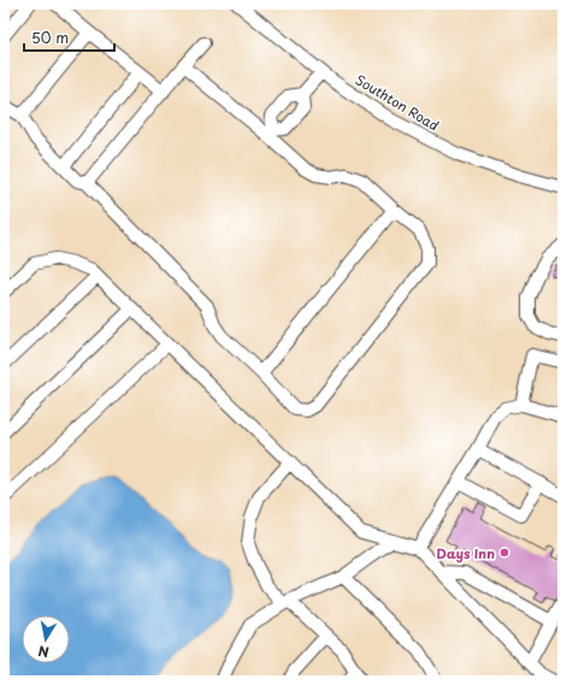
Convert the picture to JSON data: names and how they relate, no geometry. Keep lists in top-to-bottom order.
{
  "streets": {
    "street": ["Southton Road"]
  },
  "places": ["Days Inn"],
  "scale_bar": "50 m",
  "north": "bottom"
}
